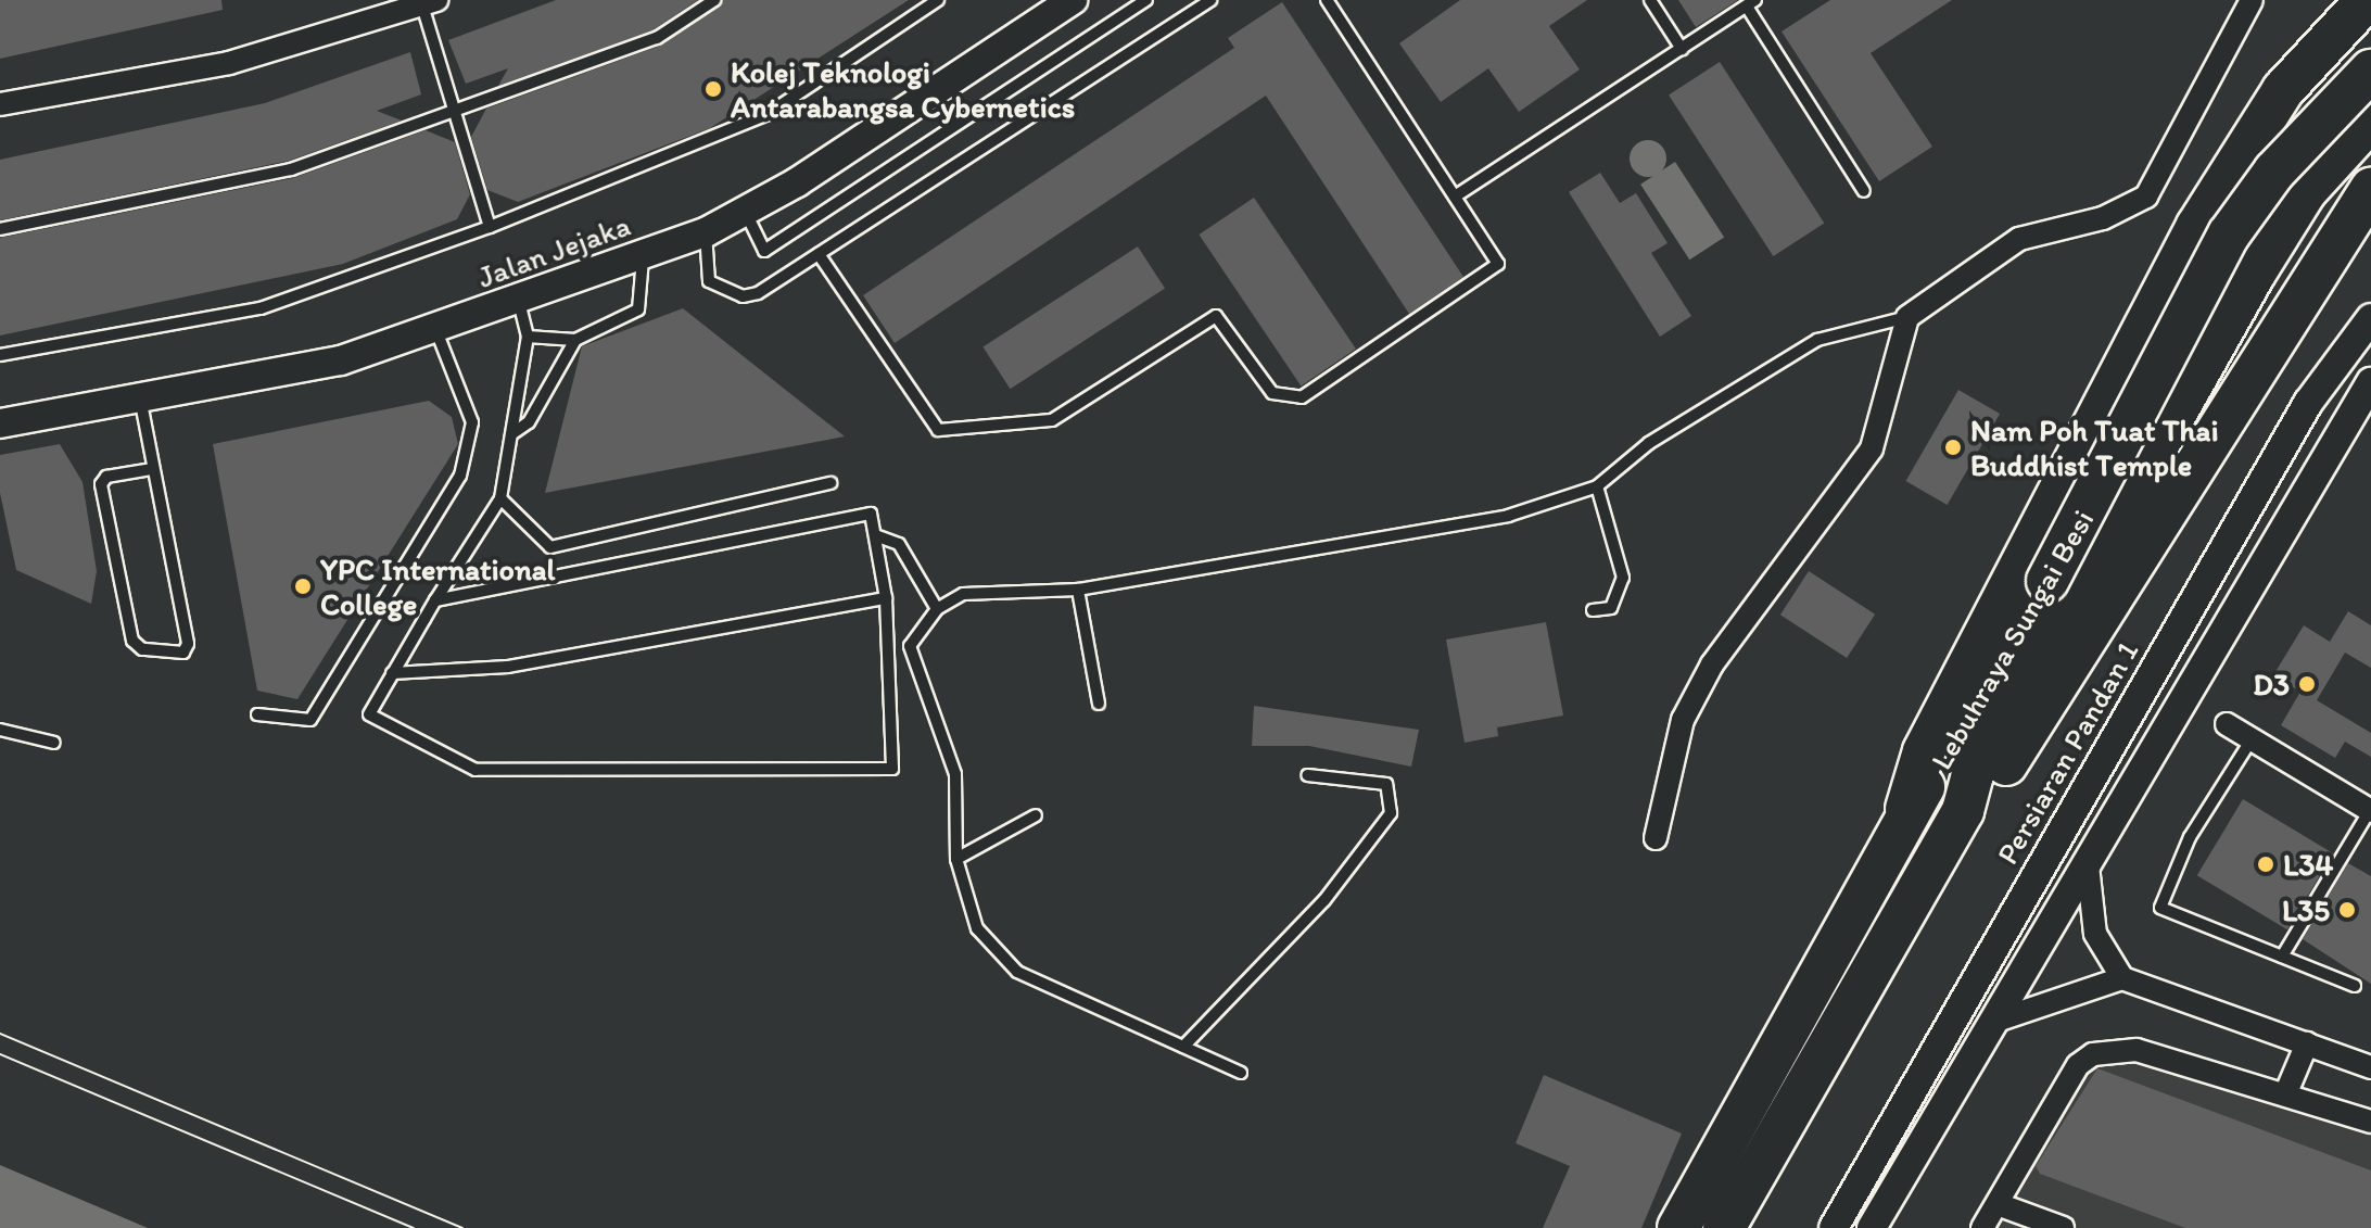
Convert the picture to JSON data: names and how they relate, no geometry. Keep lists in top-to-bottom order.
{
  "streets": {
    "highway": ["Lebuhraya Sungai Besi"],
    "street": ["Jalan Jejaka", "Persiaran Pandan 1"]
  },
  "places": [
    "Kolej Teknologi Antarabangsa Cybernetics",
    "Nam Poh Tuat Thai Buddhist Temple",
    "YPC International College",
    "D3",
    "L34",
    "L35"
  ]
}
